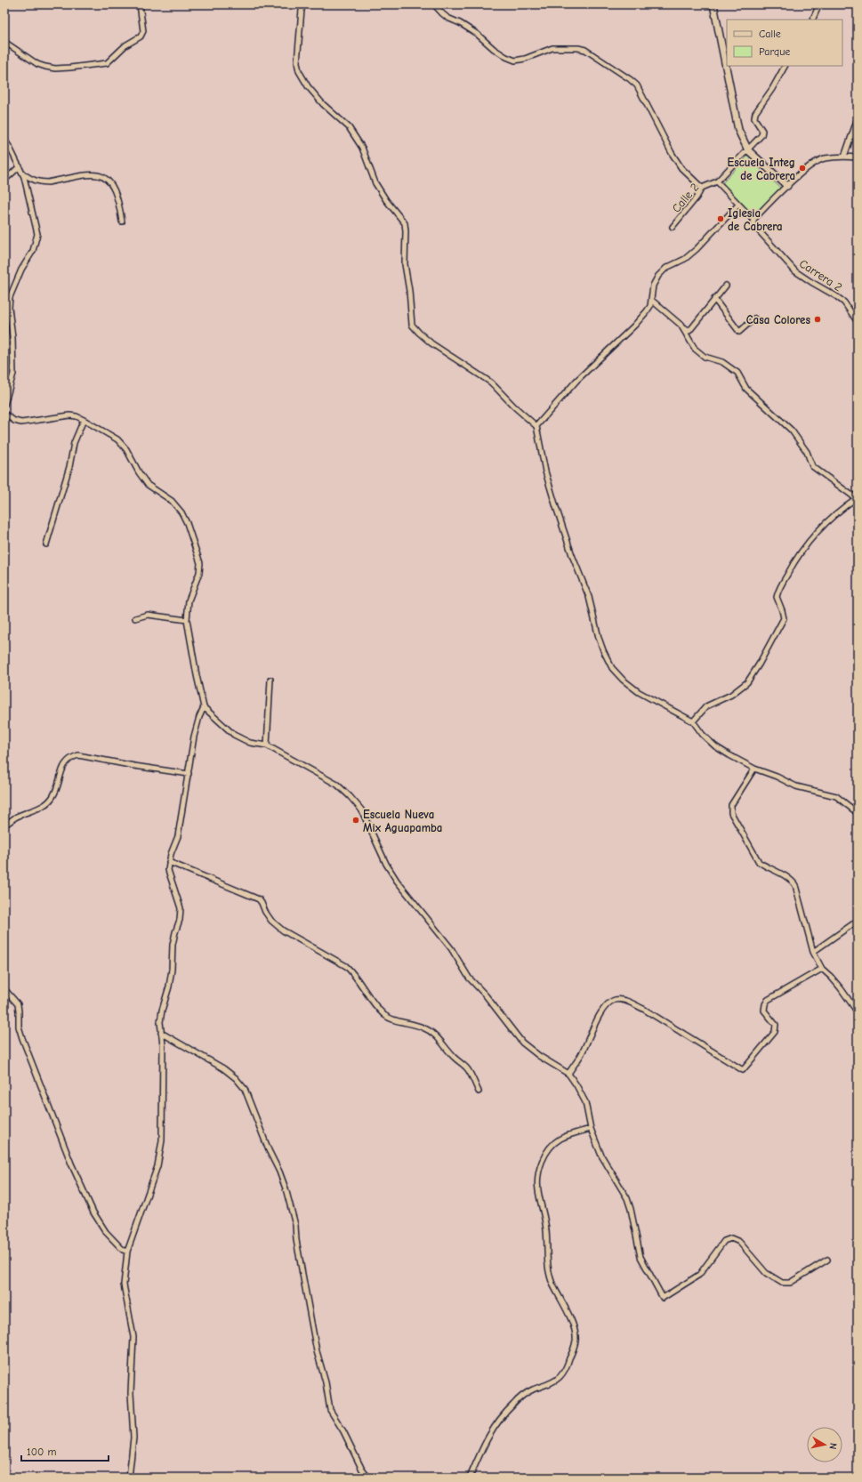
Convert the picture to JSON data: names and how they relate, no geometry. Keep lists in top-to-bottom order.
{
  "streets": {
    "street": ["Calle 2", "Carrera 2"]
  },
  "crossings": [
    ["Calle 2", "Carrera 2"]
  ],
  "places": [
    "Escuela Integ de Cabrera",
    "Iglesia de Cabrera",
    "Casa Colores",
    "Escuela Nueva Mix Aguapamba"
  ],
  "legend": ["Calle", "Parque"],
  "scale_bar": "100 m",
  "north": "right"
}
